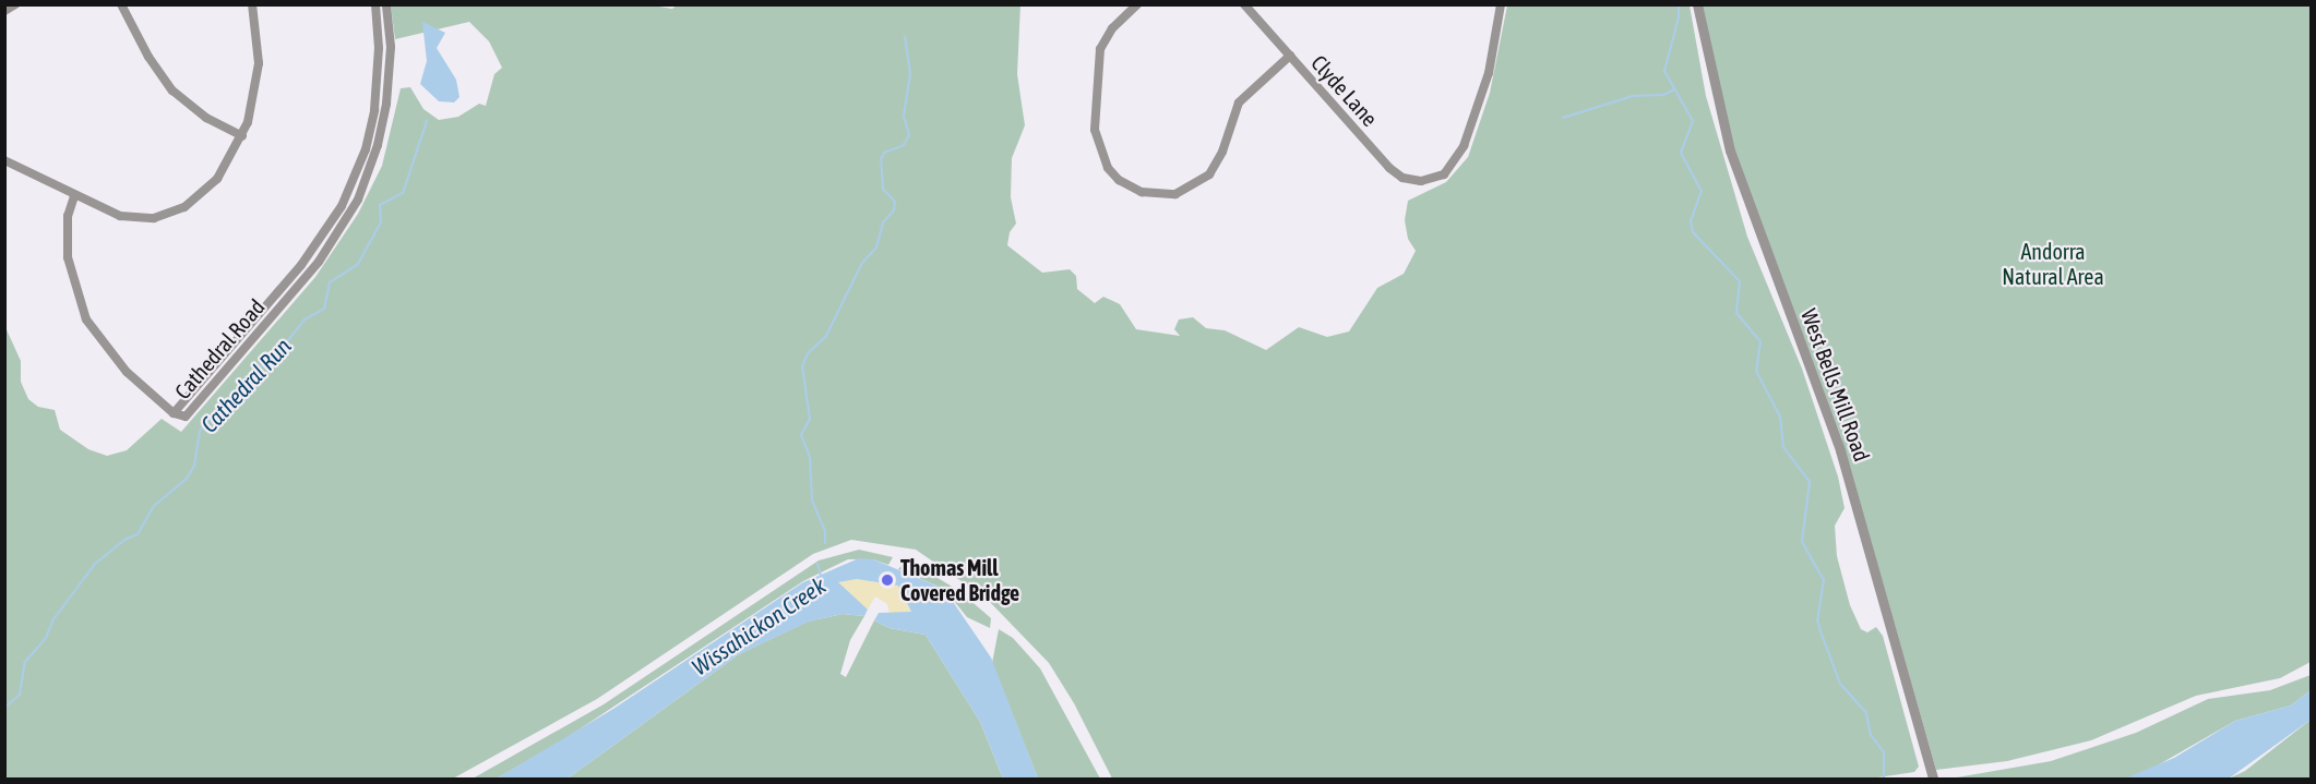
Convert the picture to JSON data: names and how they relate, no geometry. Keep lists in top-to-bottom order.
{
  "streets": {
    "street": ["Clyde Lane", "Cathedral Road", "West Bells Mill Road"]
  },
  "water": ["Cathedral Run", "Wissahickon Creek"],
  "parks": ["Andorra Natural Area"],
  "places": ["Thomas Mill Covered Bridge"]
}
